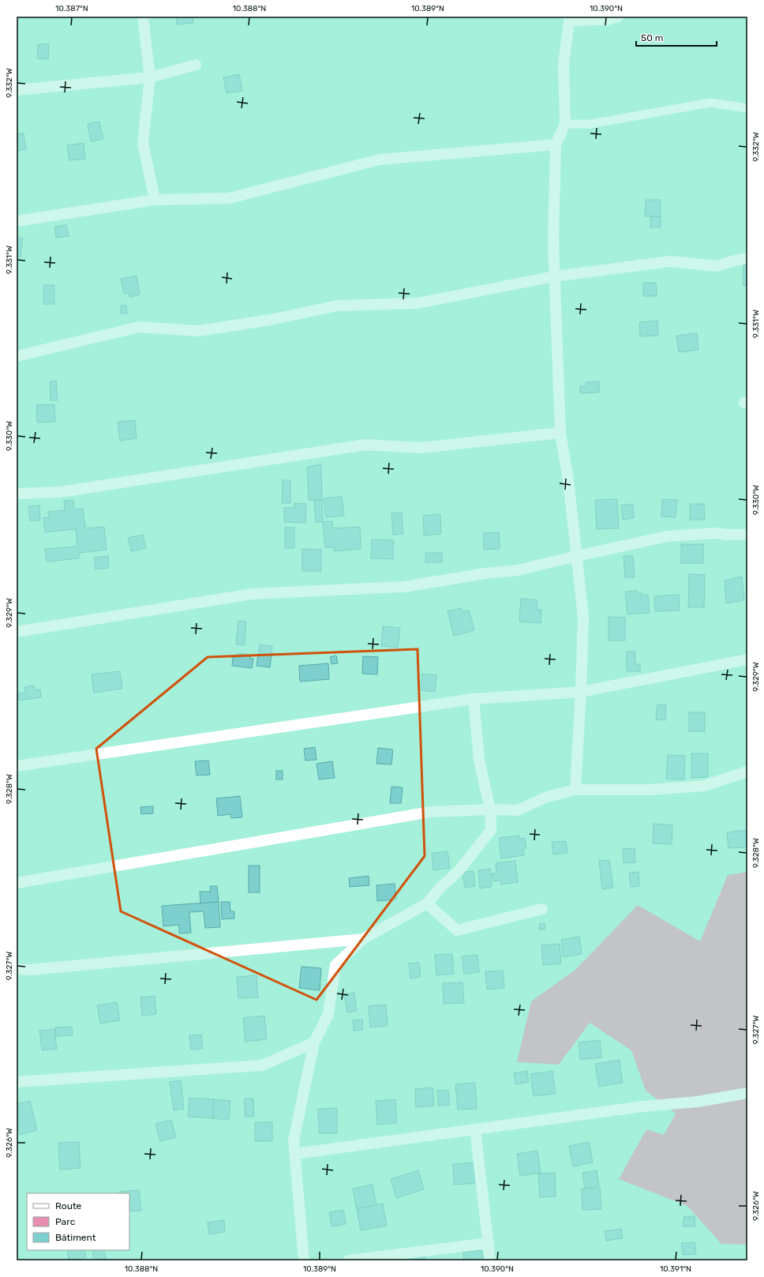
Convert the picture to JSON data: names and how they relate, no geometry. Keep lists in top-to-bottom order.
{
  "legend": ["Route", "Parc", "Bâtiment"],
  "scale_bar": "50 m",
  "coordinates": [
    "10.387°N",
    "10.388°N",
    "10.389°N",
    "10.390°N",
    "9.332°W",
    "9.331°W",
    "9.330°W",
    "9.329°W",
    "9.328°W",
    "9.327°W",
    "9.326°W",
    "10.391°N"
  ]
}
